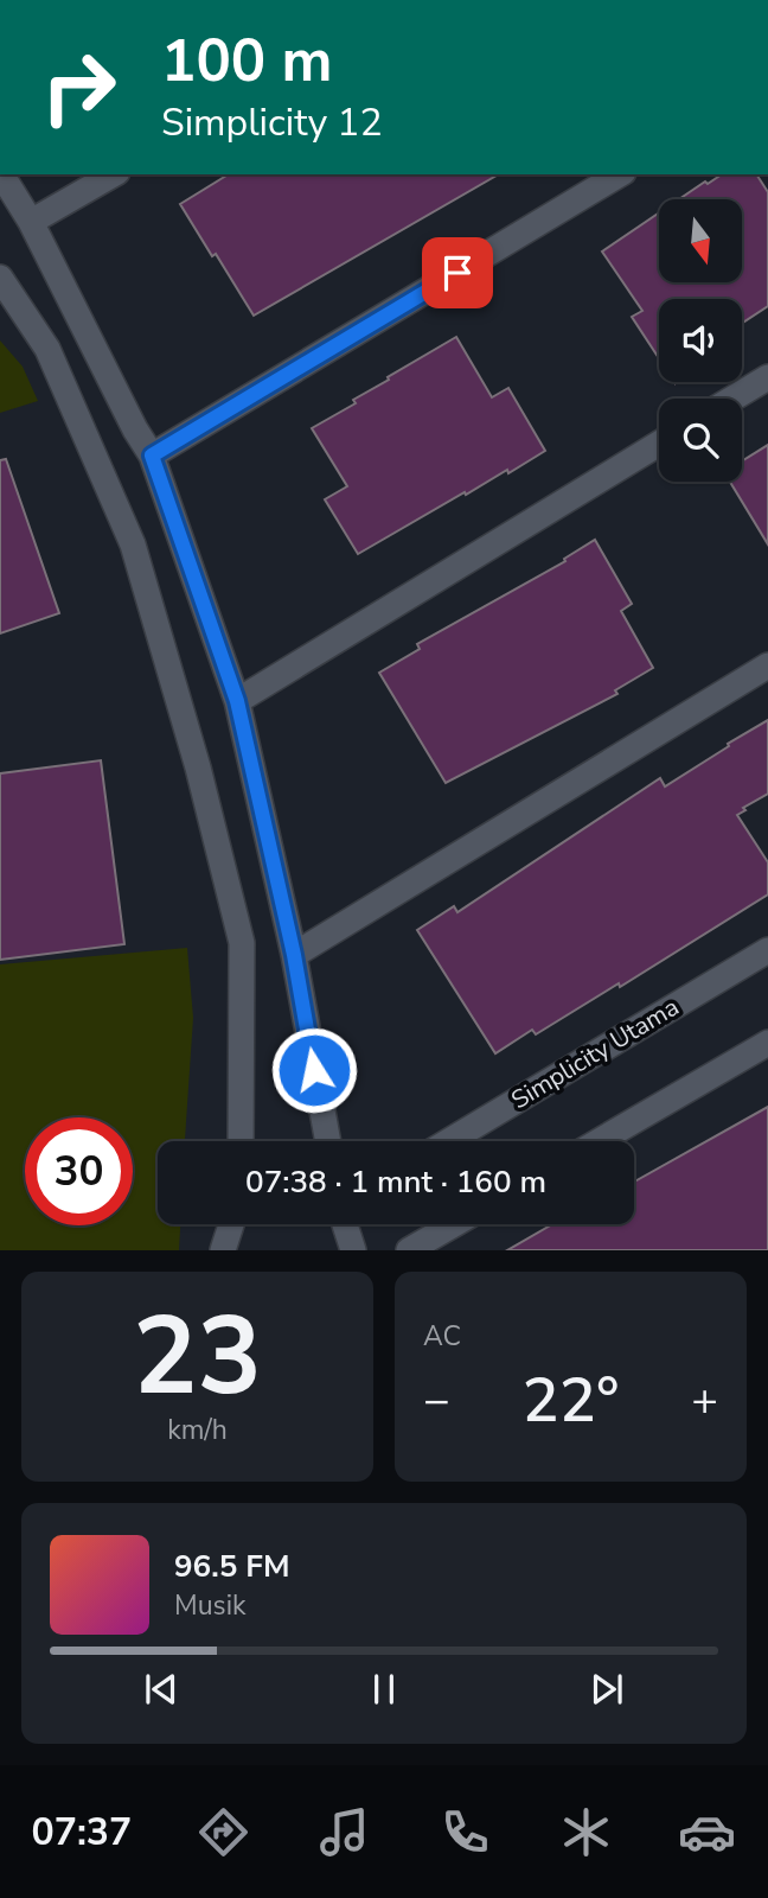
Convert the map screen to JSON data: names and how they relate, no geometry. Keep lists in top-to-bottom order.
{
  "streets": {
    "street": ["Simplicity Utama"]
  },
  "north": "bottom",
  "page": {
    "turn": ["100 m", "Simplicity 12"],
    "limit": "30",
    "trip": "07:38 · 1 mnt · 160 m",
    "tile": [
      ["23", "km/h"],
      "AC"
    ],
    "heat": ["−", "22°", "+"],
    "song": ["96.5 FM", "Musik"],
    "tabs": "07:37"
  }
}
